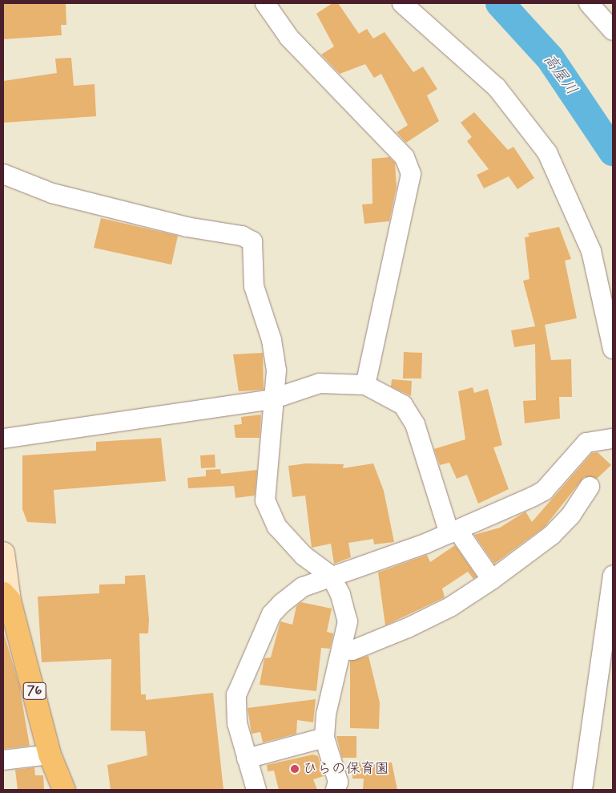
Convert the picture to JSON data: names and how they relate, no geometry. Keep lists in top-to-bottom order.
{
  "streets": {
    "main road": ["76"]
  },
  "water": ["高屋川"],
  "places": ["ひらの保育園"]
}
